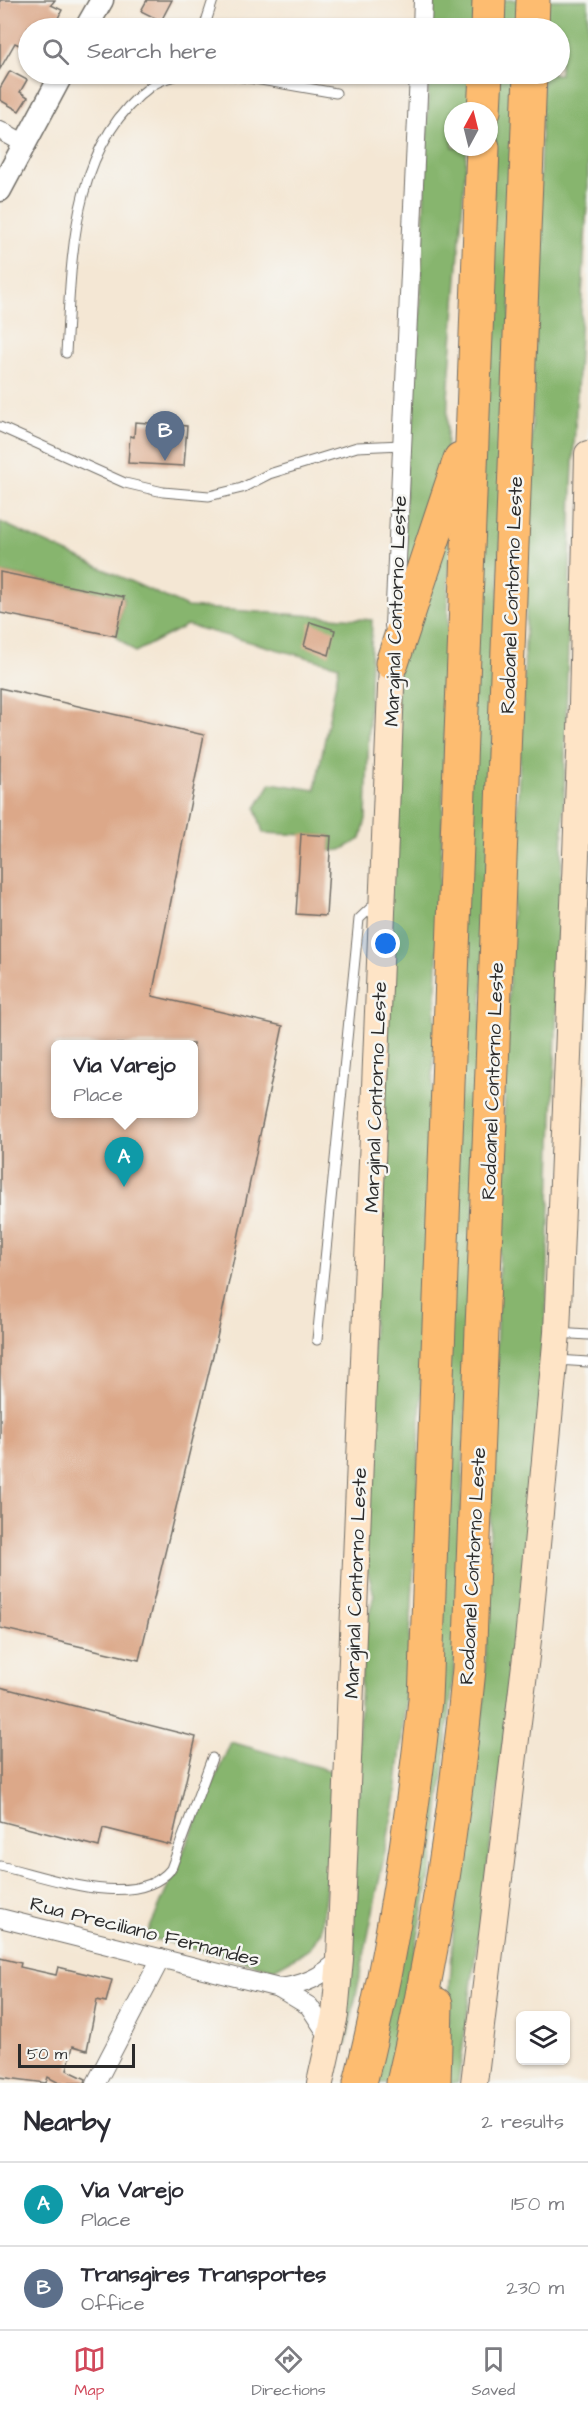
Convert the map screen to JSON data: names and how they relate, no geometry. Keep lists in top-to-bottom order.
{
  "streets": {
    "highway": ["Rodoanel Contorno Leste"],
    "main road": ["Marginal Contorno Leste"],
    "street": ["Rua Preciliano Fernandes"]
  },
  "crossings": [
    ["Marginal Contorno Leste", "Rua Preciliano Fernandes"]
  ],
  "scale_bar": "50 m",
  "north": "top",
  "page": {
    "search": "Search here",
    "pins": ["B", "A"],
    "popup": ["Via Varejo", "Place"],
    "scale": "50 m",
    "heading": ["Nearby", "2 results"],
    "list": [
      {
        "mark": "A",
        "name": "Via Varejo",
        "note": "Place",
        "value": "150 m"
      },
      {
        "mark": "B",
        "name": "Transgires Transportes",
        "note": "Office",
        "value": "230 m"
      }
    ],
    "nav": ["Map", "Directions", "Saved"]
  }
}
